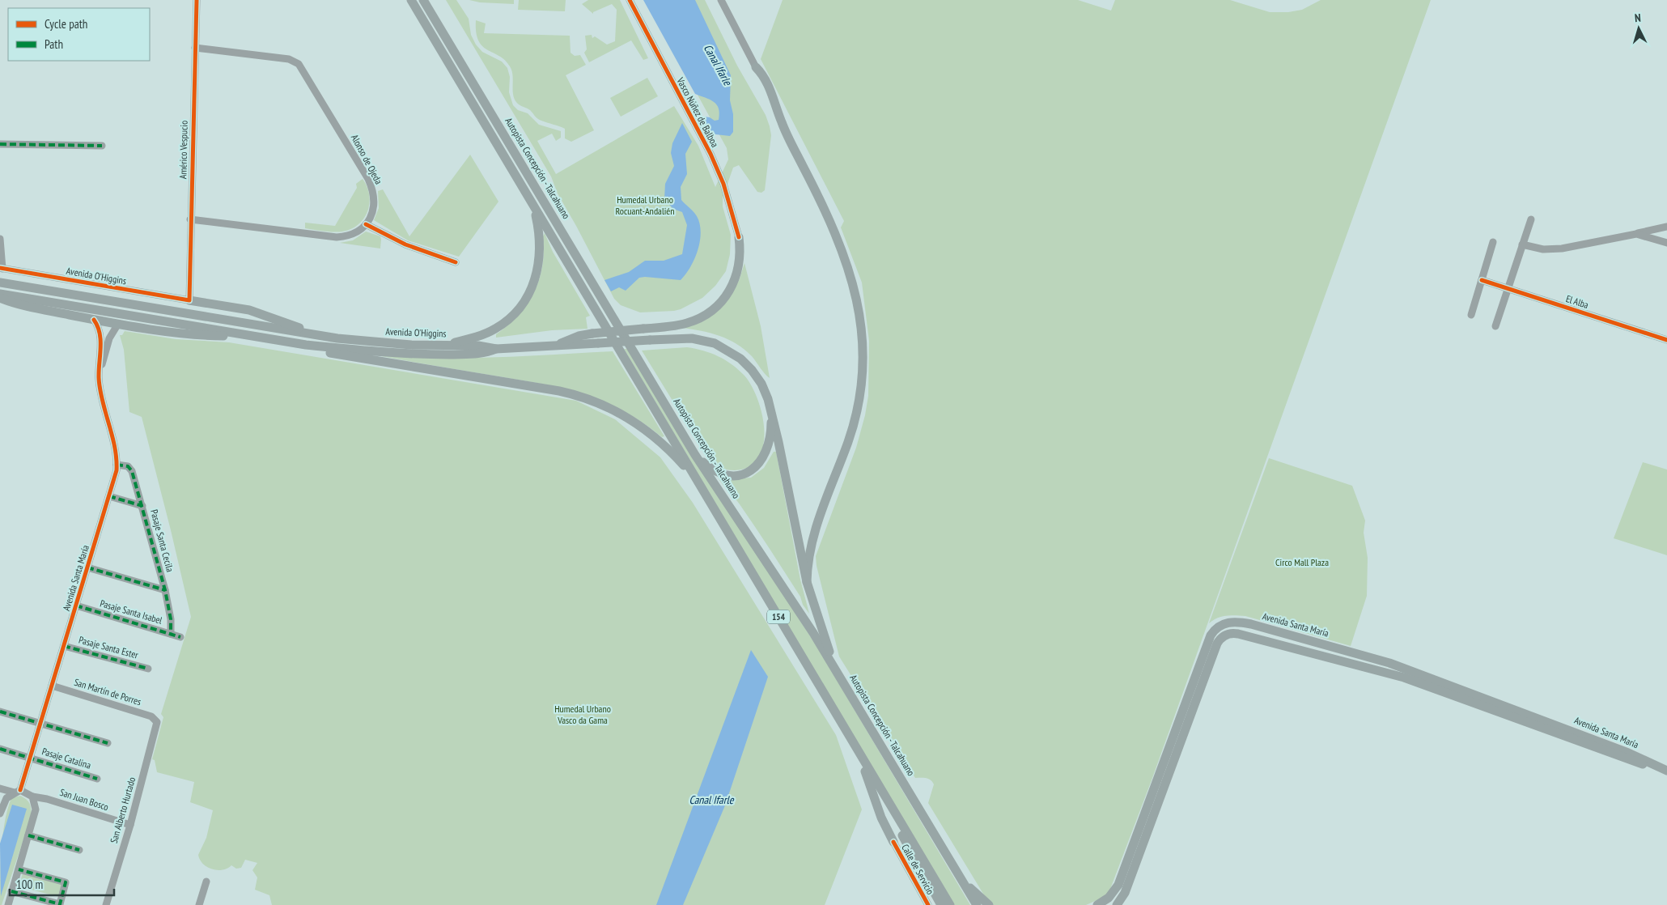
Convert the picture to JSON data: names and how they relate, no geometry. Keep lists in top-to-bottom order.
{
  "streets": {
    "main road": [
      "Autopista Concepción - Talcahuano",
      "Avenida O'Higgins",
      "Avenida Santa María",
      "154"
    ],
    "street": [
      "Vasco Núñez de Balboa",
      "Américo Vespucio",
      "Alonso de Ojeda",
      "El Alba",
      "Pasaje Santa Cecila",
      "Pasaje Santa Isabel",
      "Pasaje Santa Ester",
      "San Martín de Porres",
      "Pasaje Catalina",
      "San Juan Bosco",
      "San Alberto Hurtado",
      "Calle de Servicio"
    ]
  },
  "crossings": [
    ["Américo Vespucio", "Alonso de Ojeda"],
    ["Américo Vespucio", "Avenida O'Higgins"],
    ["Pasaje Santa Cecila", "Avenida Santa María"],
    ["Pasaje Santa Cecila", "Pasaje Santa Isabel"],
    ["Avenida Santa María", "Pasaje Santa Isabel"],
    ["Avenida Santa María", "Pasaje Santa Ester"],
    ["Avenida Santa María", "San Martín de Porres"],
    ["Avenida Santa María", "Pasaje Catalina"],
    ["Avenida Santa María", "San Juan Bosco"],
    ["San Martín de Porres", "San Alberto Hurtado"],
    ["San Juan Bosco", "San Alberto Hurtado"]
  ],
  "water": ["Canal Ifarle"],
  "parks": ["Humedal Urbano Rocuant-Andalién", "Circo Mall Plaza", "Humedal Urbano Vasco da Gama"],
  "legend": ["Cycle path", "Path"],
  "scale_bar": "100 m",
  "north": "top"
}
